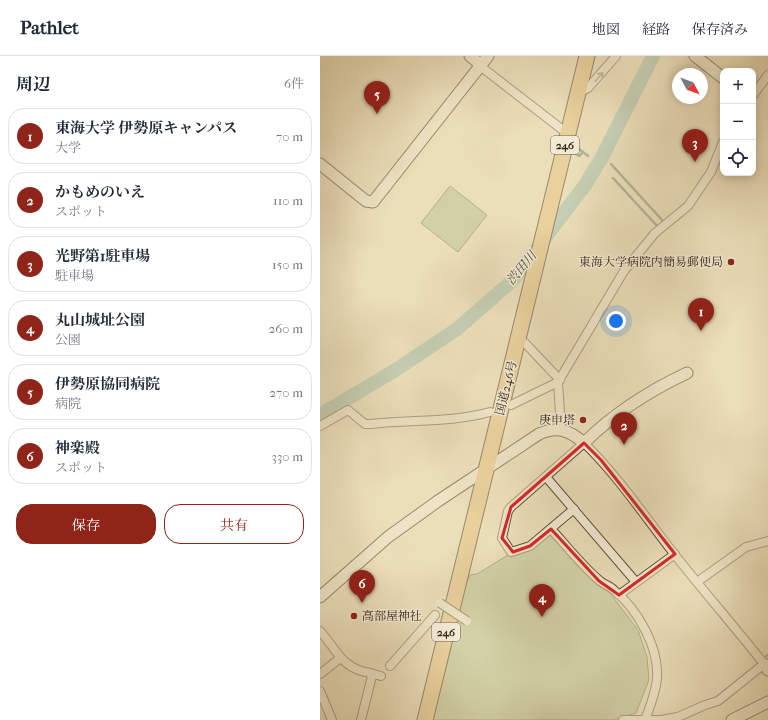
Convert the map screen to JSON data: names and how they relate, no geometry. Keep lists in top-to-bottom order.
{
  "streets": {
    "highway": ["246", "国道246号"]
  },
  "water": ["渋田川"],
  "places": ["東海大学病院内簡易郵便局", "庚申塔", "高部屋神社"],
  "north": "bottom right",
  "page": {
    "header": "Pathlet",
    "nav": ["地図", "経路", "保存済み"],
    "heading": ["周辺", "6件"],
    "map_buttons": ["+", "−"],
    "pins": [
      "5",
      "3",
      "1",
      "2",
      "6",
      "4"
    ],
    "list": [
      {
        "mark": "1",
        "name": "東海大学 伊勢原キャンパス",
        "note": "大学",
        "value": "70 m"
      },
      {
        "mark": "2",
        "name": "かもめのいえ",
        "note": "スポット",
        "value": "110 m"
      },
      {
        "mark": "3",
        "name": "光野第1駐車場",
        "note": "駐車場",
        "value": "150 m"
      },
      {
        "mark": "4",
        "name": "丸山城址公園",
        "note": "公園",
        "value": "260 m"
      },
      {
        "mark": "5",
        "name": "伊勢原協同病院",
        "note": "病院",
        "value": "270 m"
      },
      {
        "mark": "6",
        "name": "神楽殿",
        "note": "スポット",
        "value": "330 m"
      }
    ],
    "buttons": ["保存", "共有"]
  }
}
